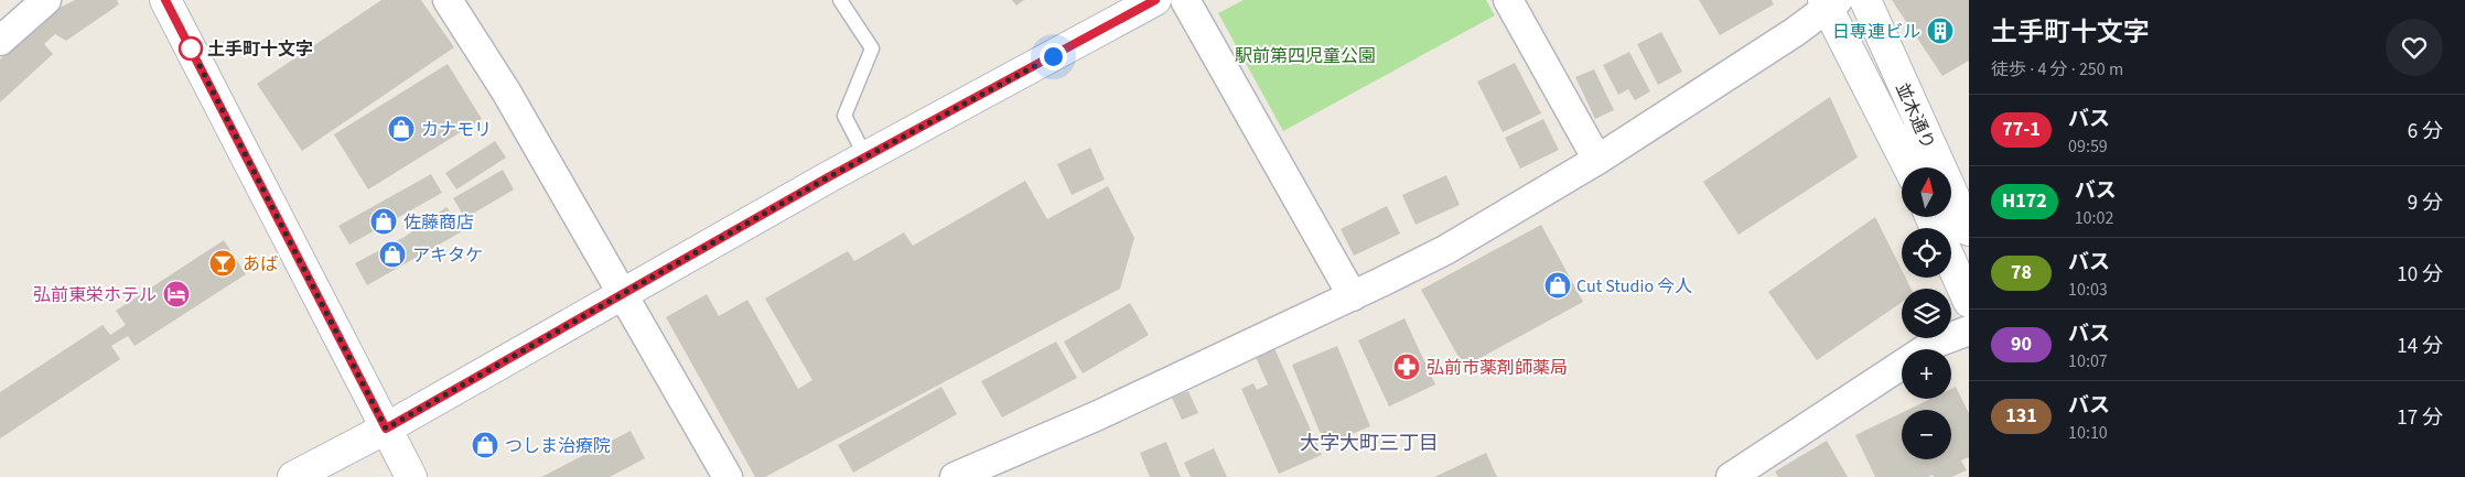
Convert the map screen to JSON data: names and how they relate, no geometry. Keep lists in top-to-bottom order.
{
  "streets": {
    "street": ["並木通り"]
  },
  "districts": ["大字大町三丁目"],
  "parks": ["駅前第四児童公園"],
  "places": {
    "building": ["日専連ビル"],
    "other": ["土手町十文字"],
    "shop": [
      "カナモリ",
      "佐藤商店",
      "アキタケ",
      "Cut Studio 今人",
      "つしま治療院"
    ],
    "bar": ["あば"],
    "hotel": ["弘前東栄ホテル"],
    "pharmacy": ["弘前市薬剤師薬局"]
  },
  "lines": ["bus line 77-1"],
  "north": "top",
  "page": {
    "heading": ["土手町十文字", "徒歩 · 4 分 · 250 m"],
    "list": [
      {
        "mark": "77-1",
        "name": "バス",
        "note": "09:59",
        "value": "6 分"
      },
      {
        "mark": "H172",
        "name": "バス",
        "note": "10:02",
        "value": "9 分"
      },
      {
        "mark": "78",
        "name": "バス",
        "note": "10:03",
        "value": "10 分"
      },
      {
        "mark": "90",
        "name": "バス",
        "note": "10:07",
        "value": "14 分"
      },
      {
        "mark": "131",
        "name": "バス",
        "note": "10:10",
        "value": "17 分"
      }
    ],
    "map_buttons": ["+", "−"]
  }
}
